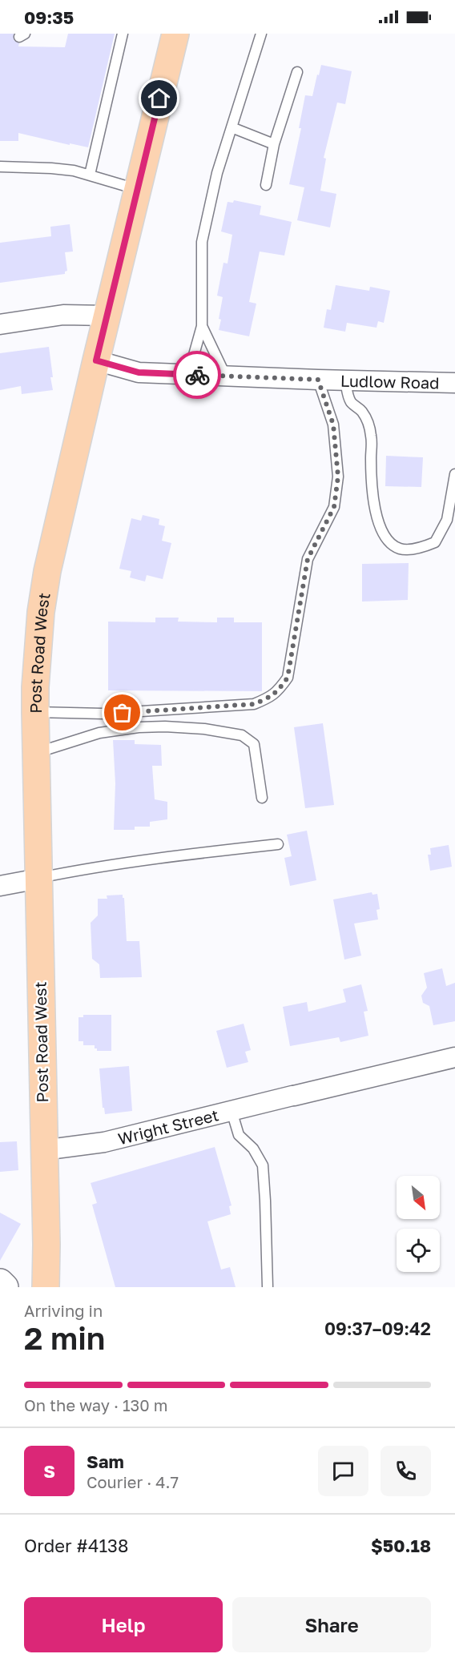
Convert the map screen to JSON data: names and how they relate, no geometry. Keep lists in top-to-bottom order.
{
  "streets": {
    "main road": ["Post Road West"],
    "street": ["Ludlow Road", "Wright Street"]
  },
  "crossings": [
    ["Ludlow Road", "Post Road West"],
    ["Post Road West", "Wright Street"]
  ],
  "north": "bottom right",
  "page": {
    "status": "09:35",
    "heading": ["2 min", "Arriving in", "09:37–09:42"],
    "panel": [
      "Sam",
      "Courier · 4.7",
      "Order #4138",
      "$50.18"
    ],
    "bar": "On the way · 130 m",
    "round": "S",
    "buttons": ["Help", "Share"]
  }
}
